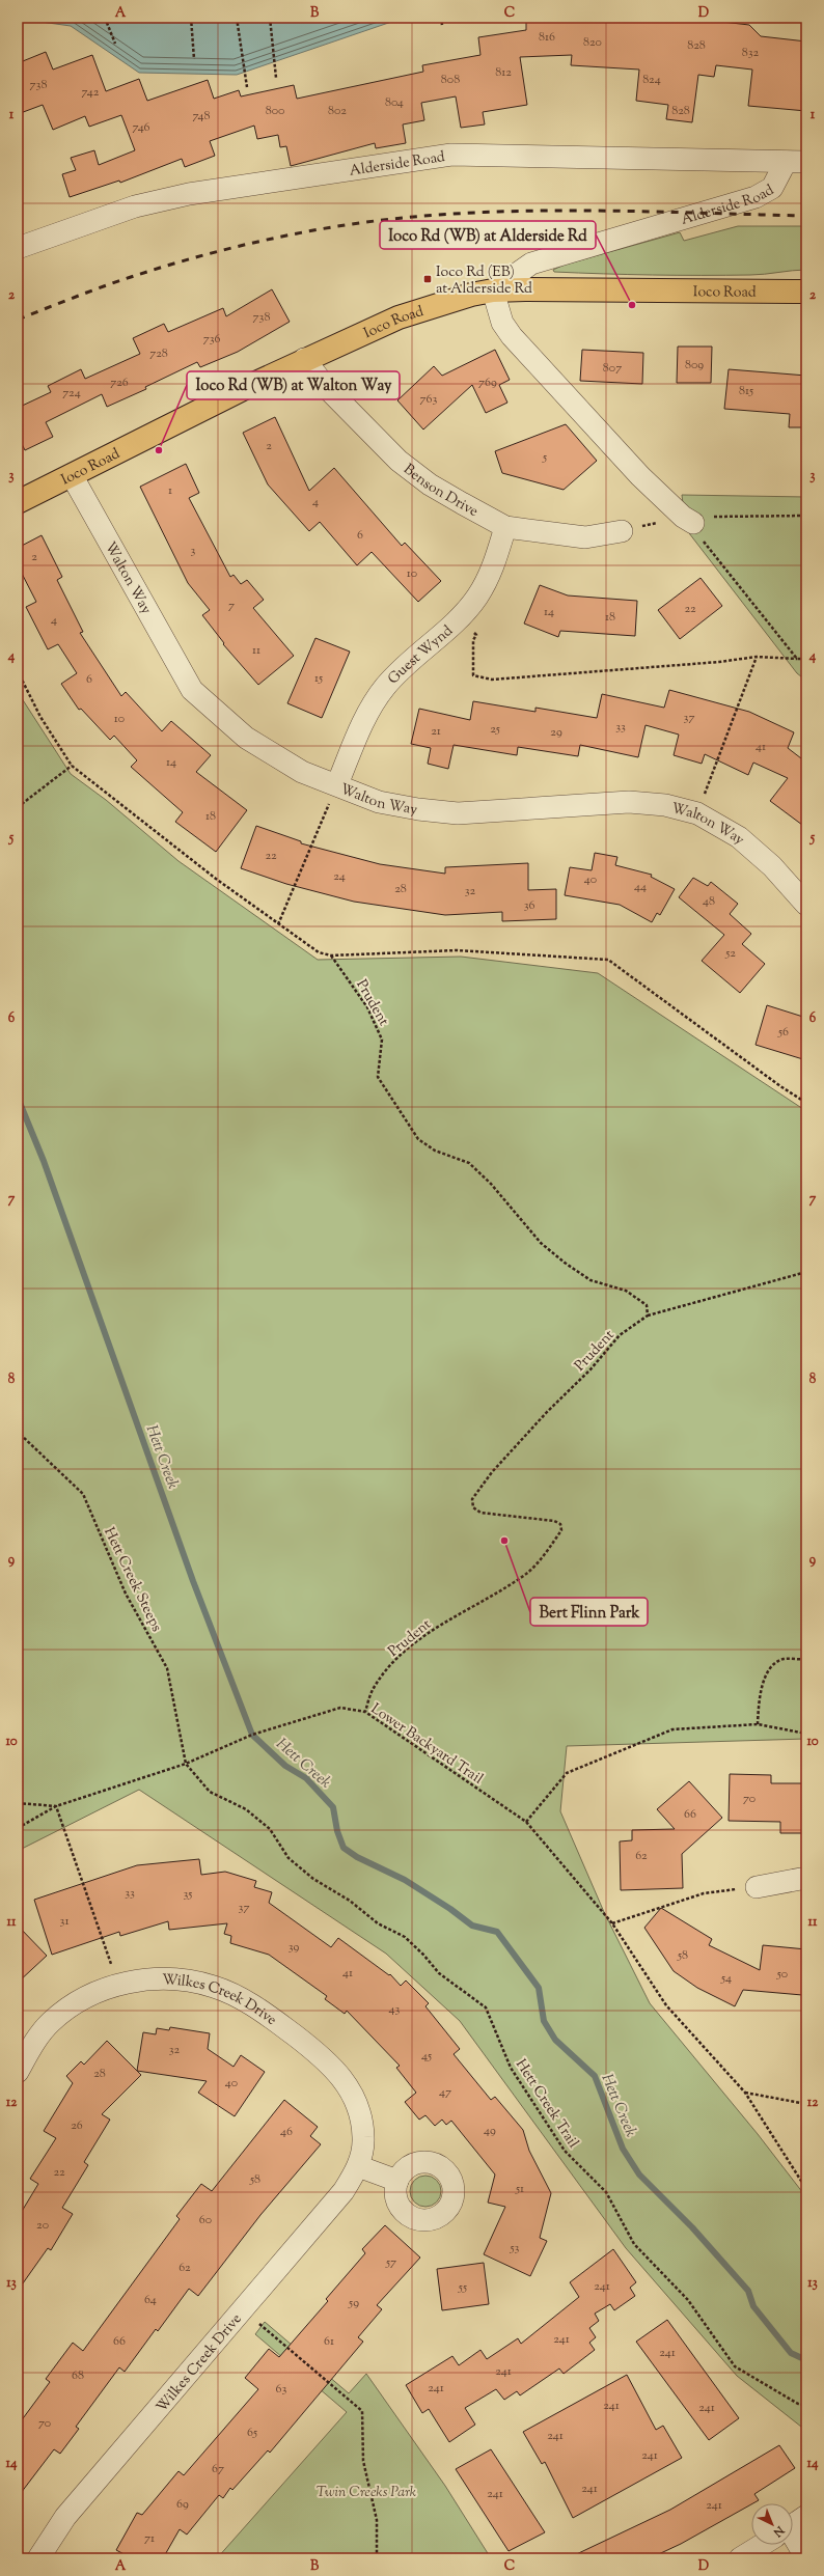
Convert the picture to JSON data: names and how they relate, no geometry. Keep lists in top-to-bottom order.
{
  "streets": {
    "main road": ["Ioco Road"],
    "street": [
      "Alderside Road",
      "Benson Drive",
      "Walton Way",
      "Guest Wynd",
      "Wilkes Creek Drive"
    ],
    "path": [
      "Prudent",
      "Hett Creek Steeps",
      "Lower Backyard Trail",
      "Hett Creek Trail"
    ]
  },
  "crossings": [
    ["Alderside Road", "Ioco Road"],
    ["Ioco Road", "Benson Drive"],
    ["Ioco Road", "Walton Way"],
    ["Benson Drive", "Guest Wynd"],
    ["Walton Way", "Guest Wynd"],
    ["Prudent", "Lower Backyard Trail"],
    ["Hett Creek Steeps", "Lower Backyard Trail"],
    ["Hett Creek Steeps", "Hett Creek Trail"],
    ["Lower Backyard Trail", "Hett Creek Trail"]
  ],
  "water": ["Hett Creek"],
  "parks": ["Twin Creeks Park"],
  "places": {
    "transit": ["Ioco Rd (EB) at Alderside Rd"],
    "other": ["Ioco Rd (WB) at Alderside Rd", "Ioco Rd (WB) at Walton Way", "Bert Flinn Park"]
  },
  "house_numbers": [
    "816",
    "820",
    "828",
    "832",
    "812",
    "808",
    "824",
    "738",
    "742",
    "804",
    "800",
    "802",
    "828",
    "748",
    "746",
    "738",
    "736",
    "728",
    "809",
    "807",
    "726",
    "769",
    "815",
    "724",
    "763",
    "2",
    "5",
    "1",
    "4",
    "6",
    "3",
    "2",
    "10",
    "7",
    "22",
    "14",
    "18",
    "4",
    "11",
    "15",
    "6",
    "37",
    "10",
    "33",
    "25",
    "21",
    "29",
    "41",
    "14",
    "18",
    "22",
    "24",
    "40",
    "44",
    "28",
    "32",
    "48",
    "36",
    "52",
    "56",
    "70",
    "66",
    "62",
    "33",
    "35",
    "37",
    "31",
    "39",
    "58",
    "41",
    "50",
    "54",
    "43",
    "32",
    "45",
    "28",
    "40",
    "47",
    "26",
    "49",
    "46",
    "22",
    "58",
    "51",
    "60",
    "20",
    "53",
    "57",
    "62",
    "241",
    "55",
    "64",
    "59",
    "241",
    "66",
    "61",
    "241",
    "241",
    "68",
    "241",
    "63",
    "241",
    "241",
    "70",
    "65",
    "241",
    "241",
    "67",
    "241",
    "241",
    "69",
    "241",
    "71"
  ],
  "north": "bottom right",
  "grid": {
    "columns": [
      "A",
      "B",
      "C",
      "D"
    ],
    "rows": [
      "1",
      "2",
      "3",
      "4",
      "5",
      "6",
      "7",
      "8",
      "9",
      "10",
      "11",
      "12",
      "13",
      "14"
    ]
  }
}
